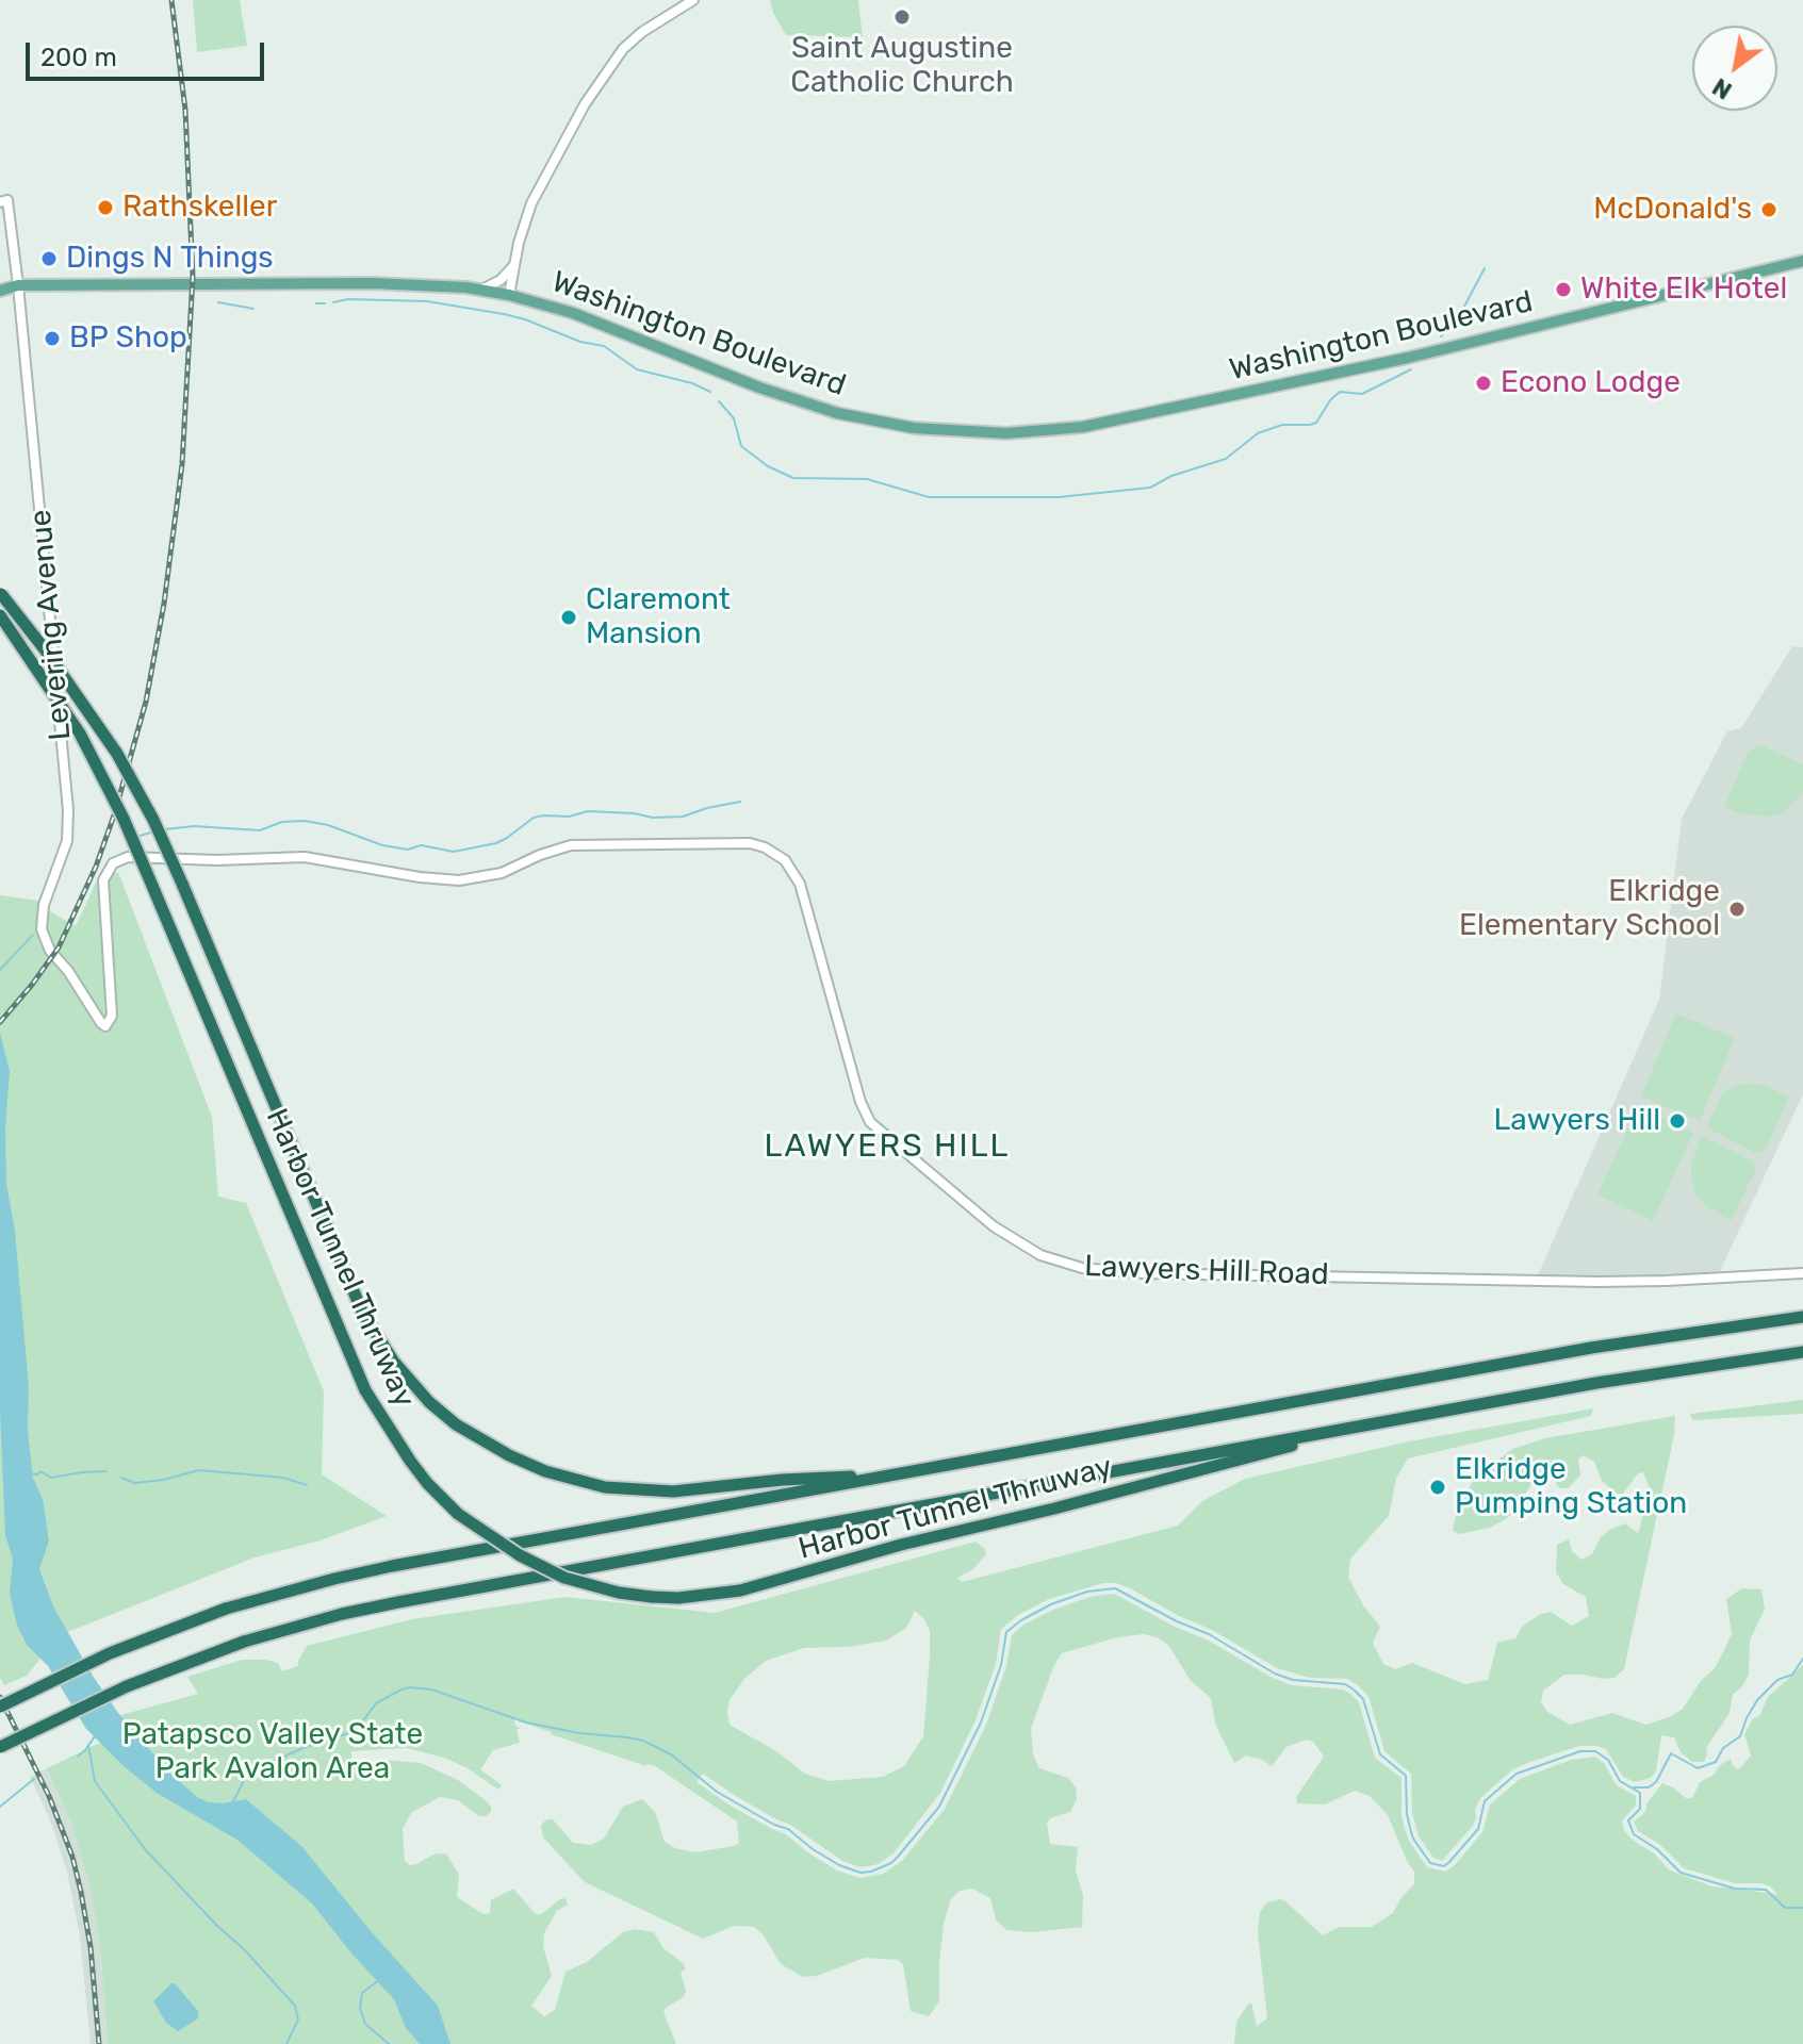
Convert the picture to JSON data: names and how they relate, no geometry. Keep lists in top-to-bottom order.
{
  "streets": {
    "highway": ["Harbor Tunnel Thruway"],
    "main road": ["Washington Boulevard"],
    "street": ["Levering Avenue", "Lawyers Hill Road"]
  },
  "crossings": [
    ["Washington Boulevard", "Levering Avenue"],
    ["Levering Avenue", "Lawyers Hill Road"]
  ],
  "districts": ["LAWYERS HILL"],
  "parks": ["Patapsco Valley State Park Avalon Area"],
  "places": [
    "Saint Augustine Catholic Church",
    "Rathskeller",
    "McDonald's",
    "Dings N Things",
    "White Elk Hotel",
    "BP Shop",
    "Econo Lodge",
    "Claremont Mansion",
    "Elkridge Elementary School",
    "Lawyers Hill",
    "Elkridge Pumping Station"
  ],
  "scale_bar": "200 m",
  "north": "bottom left"
}
